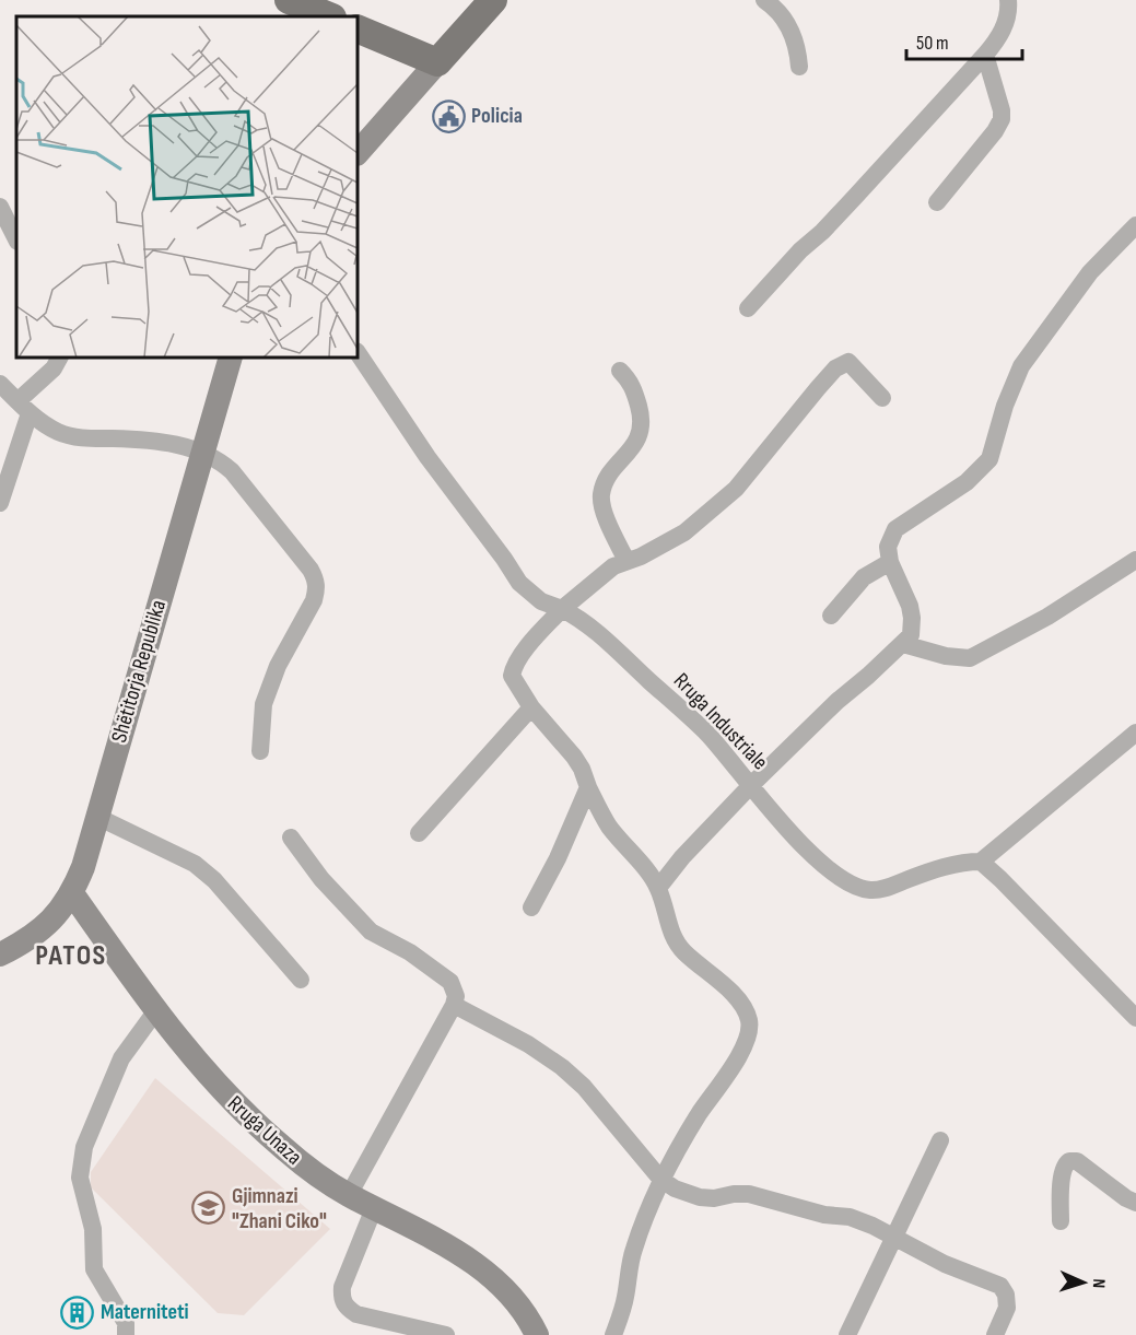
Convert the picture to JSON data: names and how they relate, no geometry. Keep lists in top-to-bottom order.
{
  "streets": {
    "main road": ["Shëtitorja Republika", "Rruga Unaza"],
    "street": ["Rruga Industriale"]
  },
  "crossings": [
    ["Shëtitorja Republika", "Rruga Unaza"]
  ],
  "districts": ["PATOS"],
  "places": {
    "public building": ["Policia"],
    "school or university": ["Gjimnazi \"Zhani Ciko\""],
    "building": ["Materniteti"]
  },
  "scale_bar": "50 m",
  "north": "right"
}
